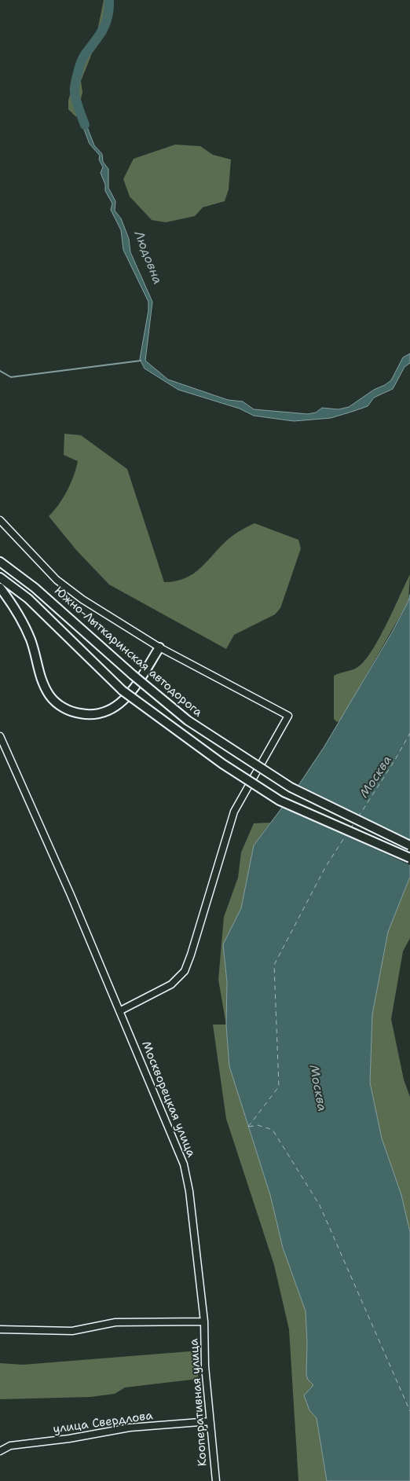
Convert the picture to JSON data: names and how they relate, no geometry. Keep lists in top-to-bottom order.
{
  "streets": {
    "main road": ["Южно-Лыткаринская автодорога"],
    "street": ["Москворецкая улица", "Кооперативная улица", "улица Свердлова"]
  },
  "crossings": [
    ["Москворецкая улица", "Кооперативная улица"],
    ["Кооперативная улица", "улица Свердлова"]
  ],
  "water": ["Людовна", "Москва"]
}
